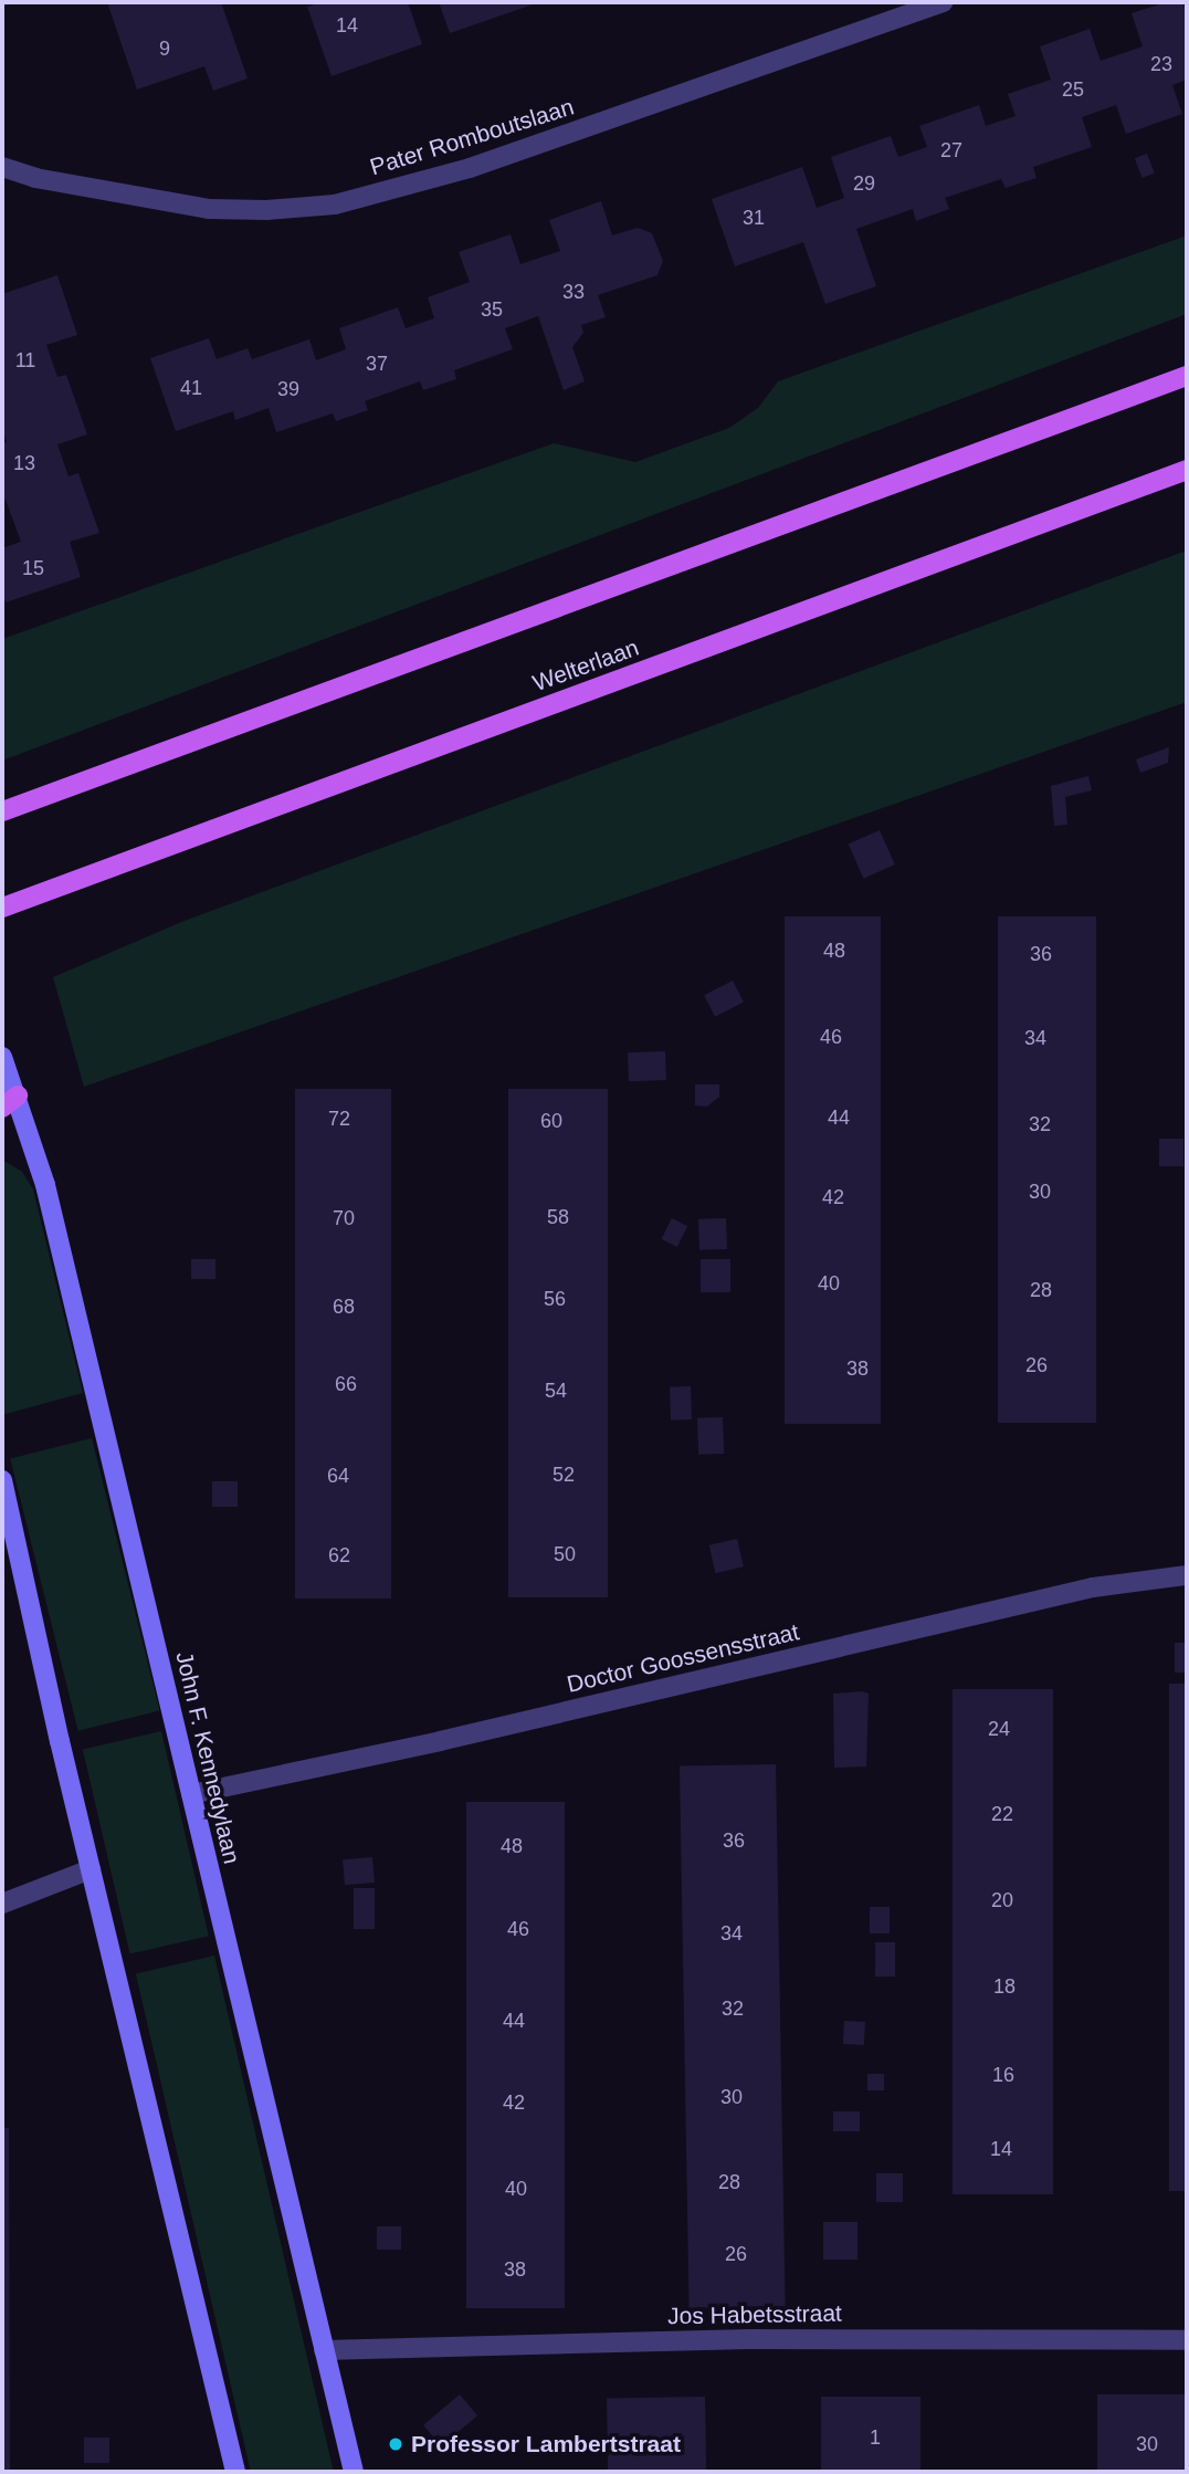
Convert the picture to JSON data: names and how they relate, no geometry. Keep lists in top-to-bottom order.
{
  "streets": {
    "main road": ["Welterlaan"],
    "street": [
      "Pater Romboutslaan",
      "Doctor Goossensstraat",
      "John F. Kennedylaan",
      "Jos Habetsstraat"
    ]
  },
  "crossings": [
    ["Doctor Goossensstraat", "John F. Kennedylaan"],
    ["John F. Kennedylaan", "Jos Habetsstraat"]
  ],
  "places": ["Professor Lambertstraat"],
  "house_numbers": [
    "14",
    "9",
    "23",
    "25",
    "27",
    "29",
    "31",
    "33",
    "35",
    "11",
    "37",
    "41",
    "39",
    "13",
    "15",
    "48",
    "36",
    "46",
    "34",
    "44",
    "72",
    "60",
    "32",
    "30",
    "42",
    "58",
    "70",
    "40",
    "28",
    "56",
    "68",
    "26",
    "38",
    "66",
    "54",
    "52",
    "64",
    "50",
    "62",
    "24",
    "22",
    "36",
    "48",
    "20",
    "46",
    "34",
    "18",
    "32",
    "44",
    "16",
    "30",
    "42",
    "14",
    "28",
    "40",
    "26",
    "38",
    "1",
    "30"
  ]
}
